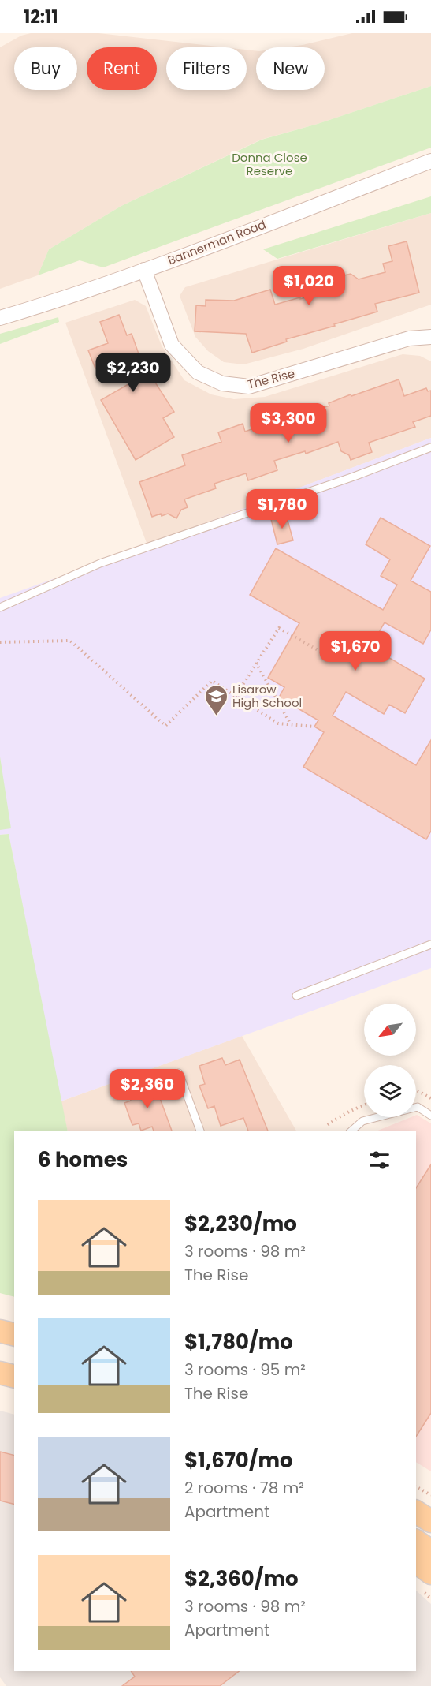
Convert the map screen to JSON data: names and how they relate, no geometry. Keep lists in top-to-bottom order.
{
  "streets": {
    "street": ["Bannerman Road", "The Rise"]
  },
  "crossings": [
    ["Bannerman Road", "The Rise"]
  ],
  "parks": ["Donna Close Reserve"],
  "places": {
    "school or university": ["Lisarow High School"]
  },
  "north": "bottom left",
  "page": {
    "status": "12:11",
    "chip": [
      "Buy",
      "Rent",
      "Filters",
      "New"
    ],
    "price": [
      "$1,020",
      "$2,230",
      "$3,300",
      "$1,780",
      "$1,670",
      "$2,360"
    ],
    "heading": "6 homes",
    "list": [
      {
        "name": "$2,230/mo",
        "note": "3 rooms · 98 m² · The Rise"
      },
      {
        "name": "$1,780/mo",
        "note": "3 rooms · 95 m² · The Rise"
      },
      {
        "name": "$1,670/mo",
        "note": "2 rooms · 78 m² · Apartment"
      },
      {
        "name": "$2,360/mo",
        "note": "3 rooms · 98 m² · Apartment"
      }
    ]
  }
}
